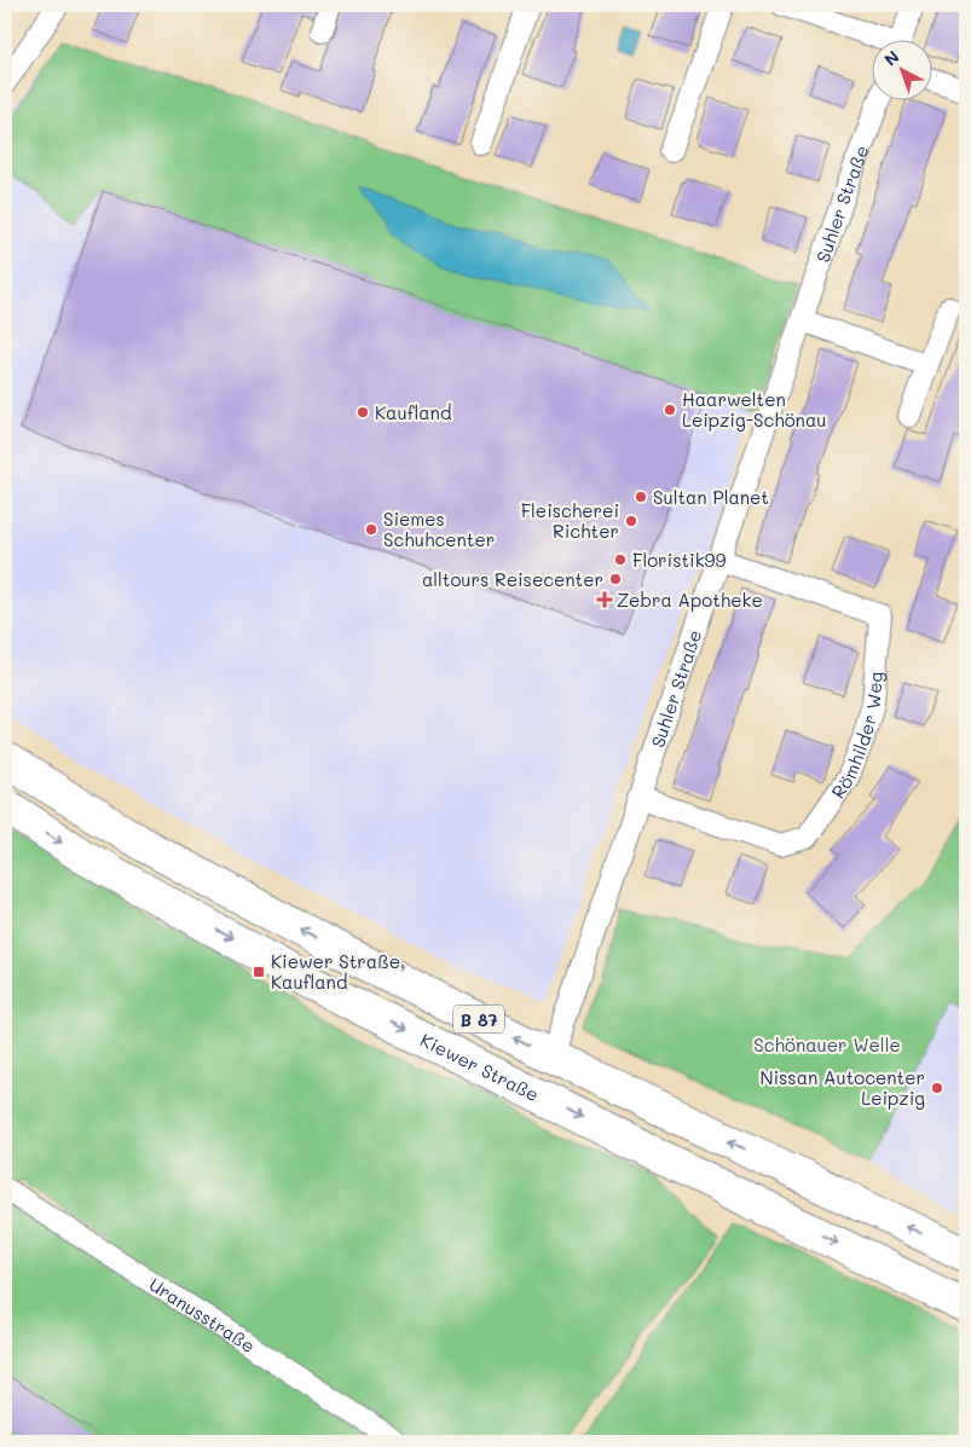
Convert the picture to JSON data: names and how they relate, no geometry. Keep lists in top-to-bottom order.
{
  "streets": {
    "main road": ["B 87", "Kiewer Straße"],
    "street": ["Suhler Straße", "Römhilder Weg", "Uranusstraße"]
  },
  "crossings": [
    ["Suhler Straße", "Römhilder Weg"],
    ["Suhler Straße", "B 87"]
  ],
  "parks": ["Schönauer Welle"],
  "places": {
    "other": [
      "Haarwelten Leipzig-Schönau",
      "Kaufland",
      "Sultan Planet",
      "Fleischerei Richter",
      "Siemes Schuhcenter",
      "Floristik99",
      "alltours Reisecenter",
      "Nissan Autocenter Leipzig"
    ],
    "health": ["Zebra Apotheke"],
    "transit": ["Kiewer Straße, Kaufland"]
  },
  "north": "top left"
}
